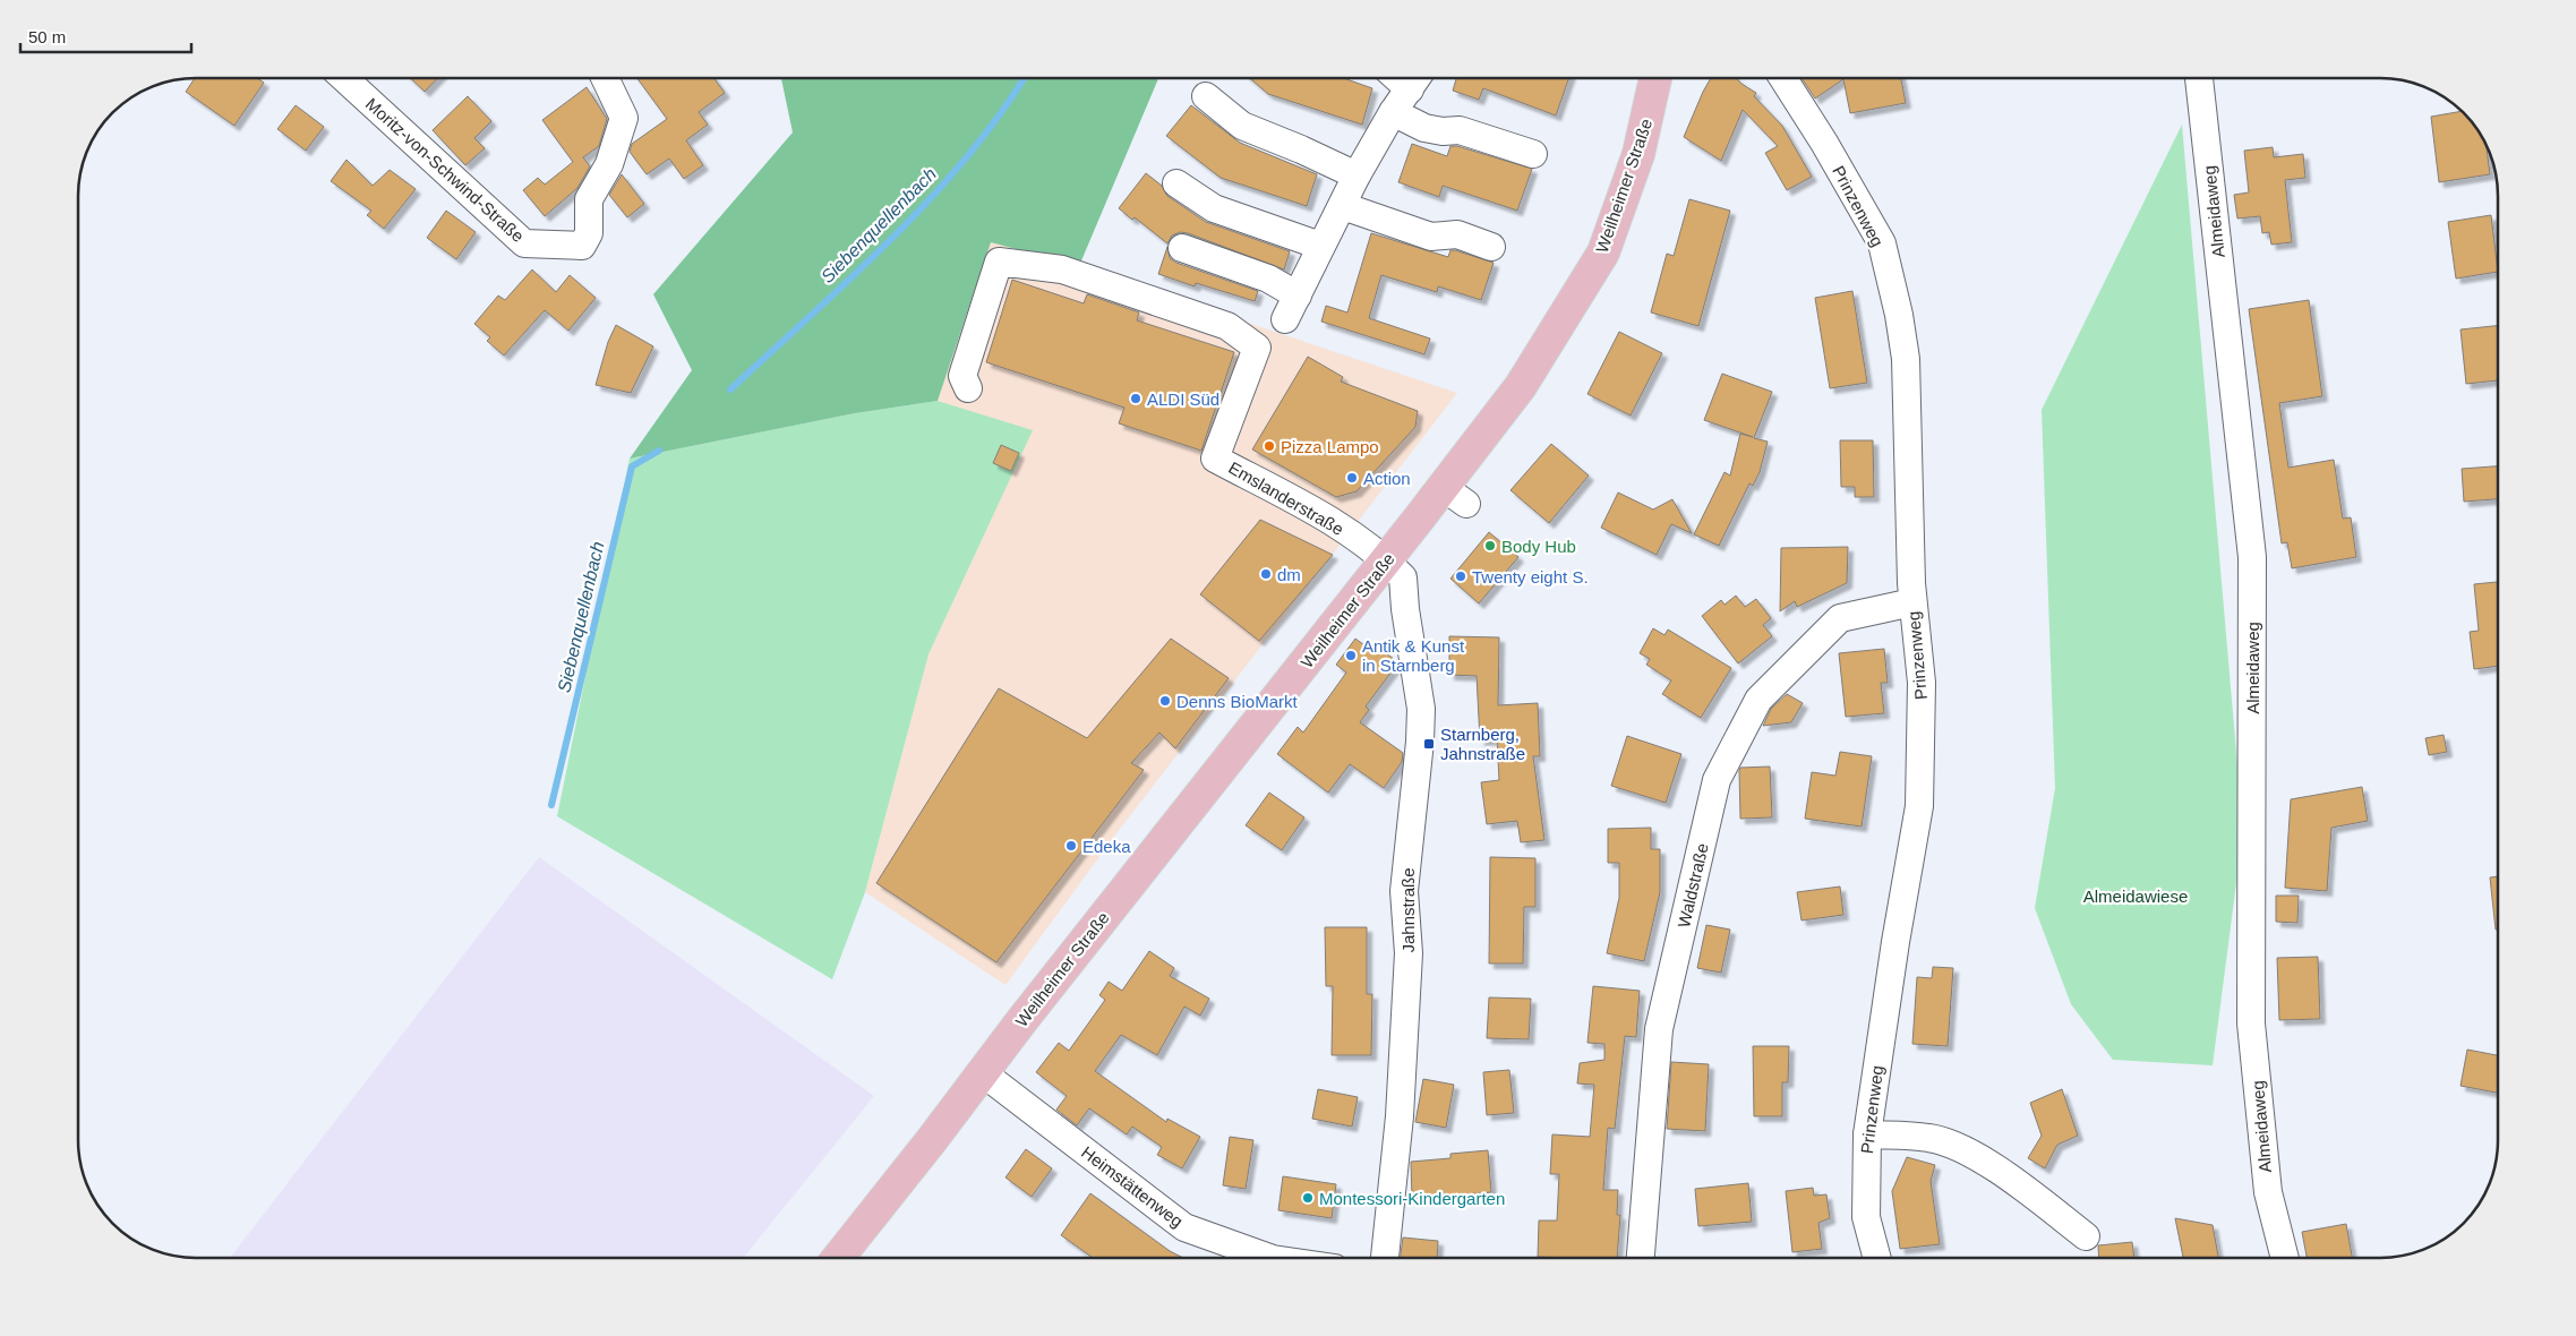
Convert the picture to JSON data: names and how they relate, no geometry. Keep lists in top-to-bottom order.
{
  "streets": {
    "main road": ["Weilheimer Straße"],
    "street": [
      "Moritz-von-Schwind-Straße",
      "Prinzenweg",
      "Almeidaweg",
      "Emslanderstraße",
      "Waldstraße",
      "Jahnstraße",
      "Heimstättenweg"
    ]
  },
  "crossings": [
    ["Weilheimer Straße", "Emslanderstraße"],
    ["Weilheimer Straße", "Jahnstraße"],
    ["Weilheimer Straße", "Heimstättenweg"],
    ["Prinzenweg", "Waldstraße"],
    ["Emslanderstraße", "Jahnstraße"]
  ],
  "water": ["Siebenquellenbach"],
  "parks": ["Almeidawiese"],
  "places": {
    "other": [
      "ALDI Süd",
      "Pizza Lampo",
      "Action",
      "Body Hub",
      "dm",
      "Twenty eight S.",
      "Antik & Kunst in Starnberg",
      "Denns BioMarkt",
      "Edeka",
      "Montessori-Kindergarten"
    ],
    "transit": ["Starnberg, Jahnstraße"]
  },
  "scale_bar": "50 m"
}
